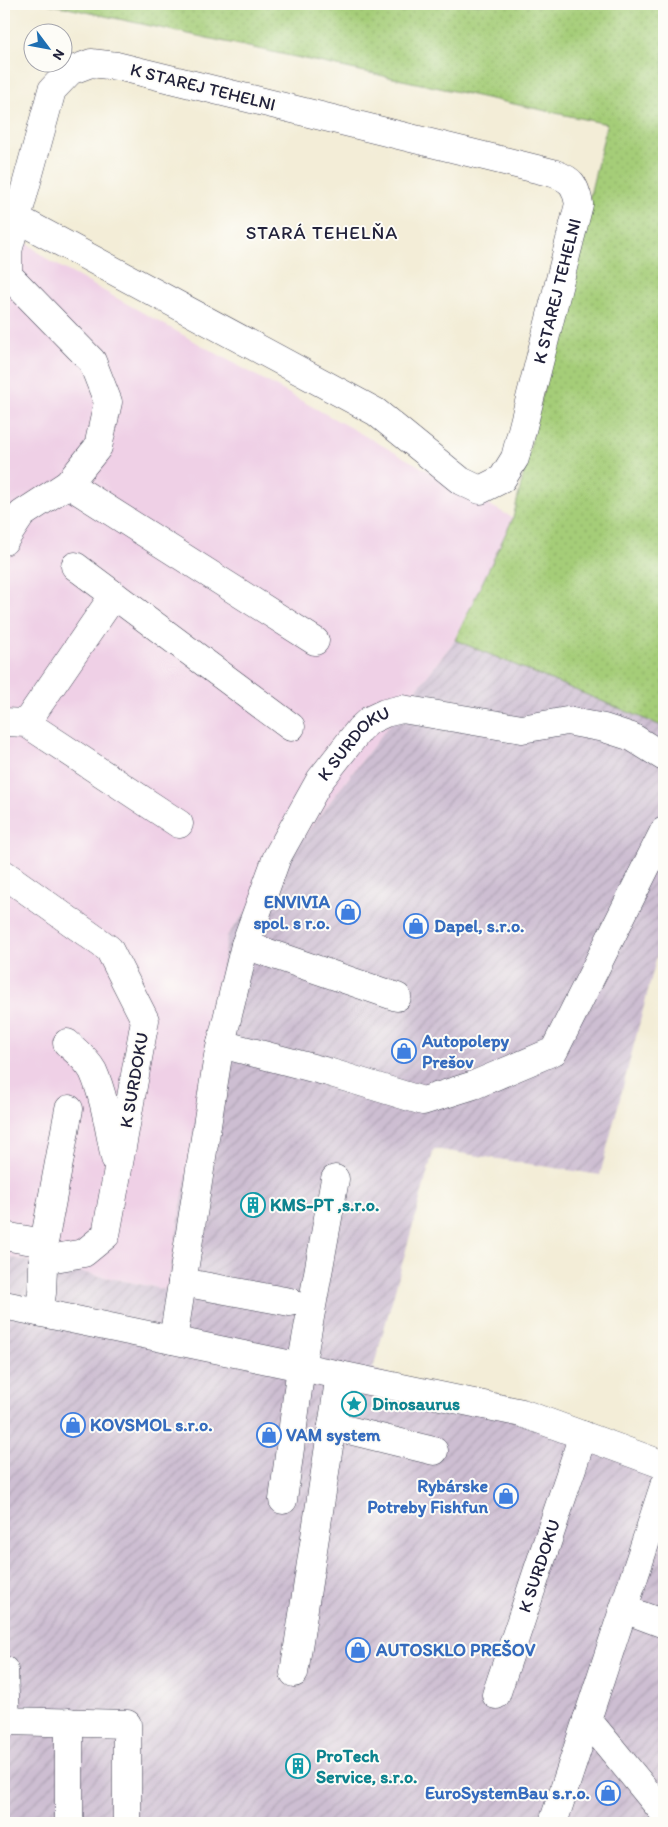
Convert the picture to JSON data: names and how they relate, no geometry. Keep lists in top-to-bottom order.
{
  "streets": {
    "street": ["K STAREJ TEHELNI", "K SURDOKU"]
  },
  "districts": ["STARÁ TEHELŇA"],
  "places": {
    "shop": [
      "ENVIVIA spol. s r.o.",
      "Dapel, s.r.o.",
      "Autopolepy Prešov",
      "KOVSMOL s.r.o.",
      "VAM system",
      "Rybárske Potreby Fishfun",
      "AUTOSKLO PREŠOV",
      "EuroSystemBau s.r.o."
    ],
    "building": ["KMS-PT ,s.r.o.", "ProTech Service, s.r.o."],
    "place": ["Dinosaurus"]
  },
  "north": "bottom right"
}
